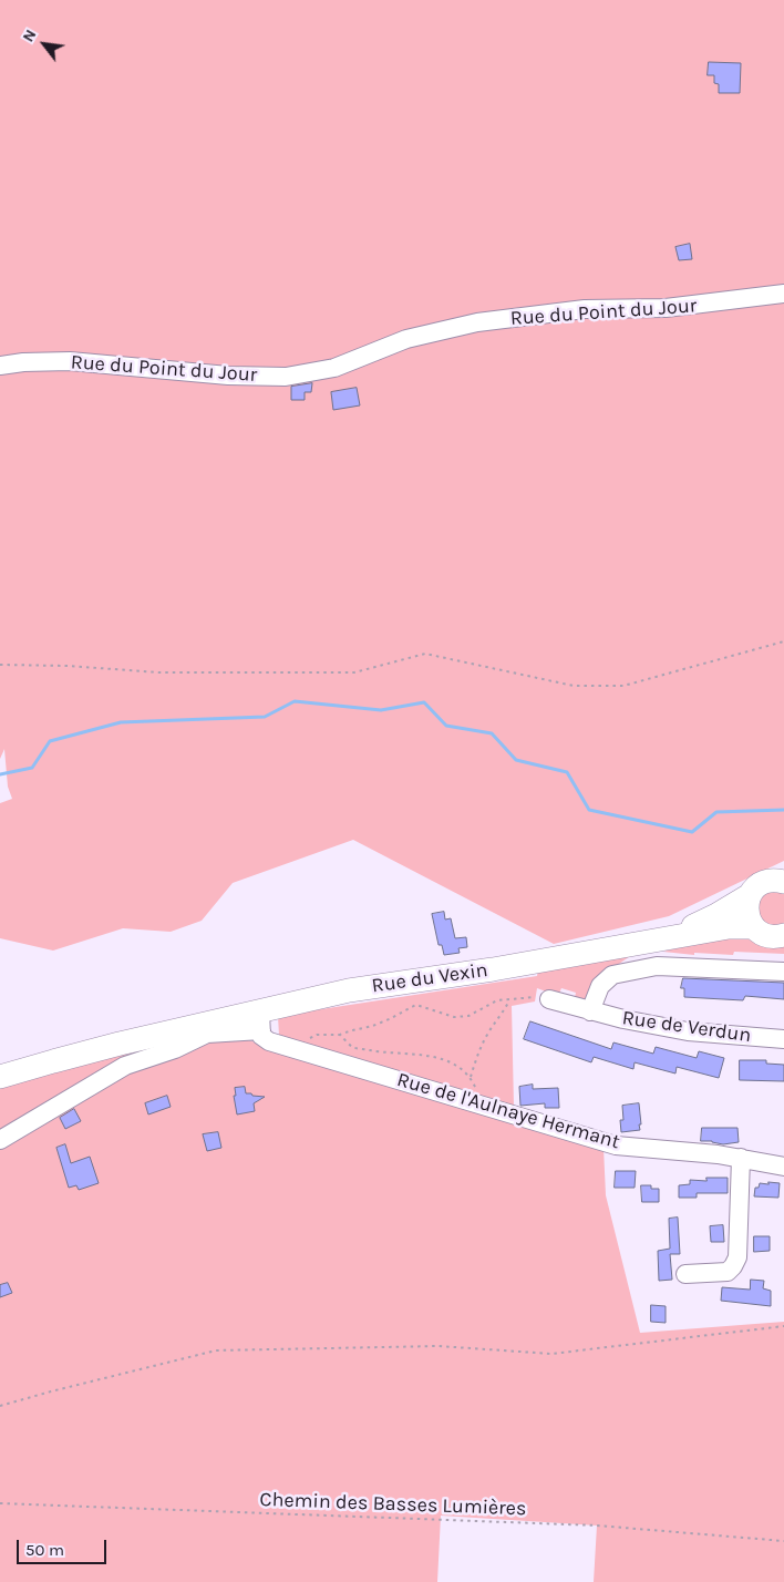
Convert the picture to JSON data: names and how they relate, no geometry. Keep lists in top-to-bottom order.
{
  "streets": {
    "main road": ["Rue du Vexin"],
    "street": ["Rue du Point du Jour", "Rue de Verdun", "Rue de l'Aulnaye Hermant"],
    "path": ["Chemin des Basses Lumières"]
  },
  "crossings": [
    ["Rue du Vexin", "Rue de l'Aulnaye Hermant"]
  ],
  "scale_bar": "50 m",
  "north": "top left"
}
